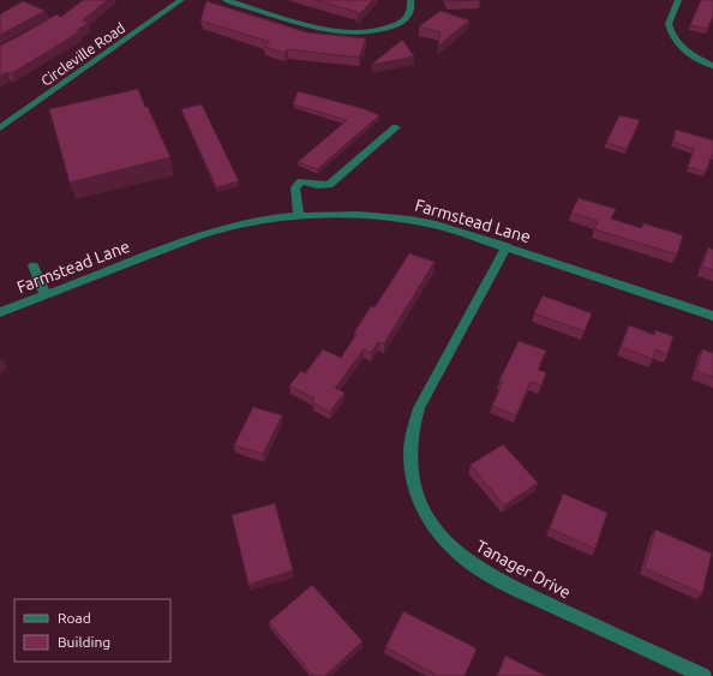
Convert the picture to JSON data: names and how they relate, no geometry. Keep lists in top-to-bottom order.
{
  "streets": {
    "street": ["Circleville Road", "Farmstead Lane", "Tanager Drive"]
  },
  "crossings": [
    ["Farmstead Lane", "Tanager Drive"]
  ],
  "legend": ["Road", "Building"]
}
